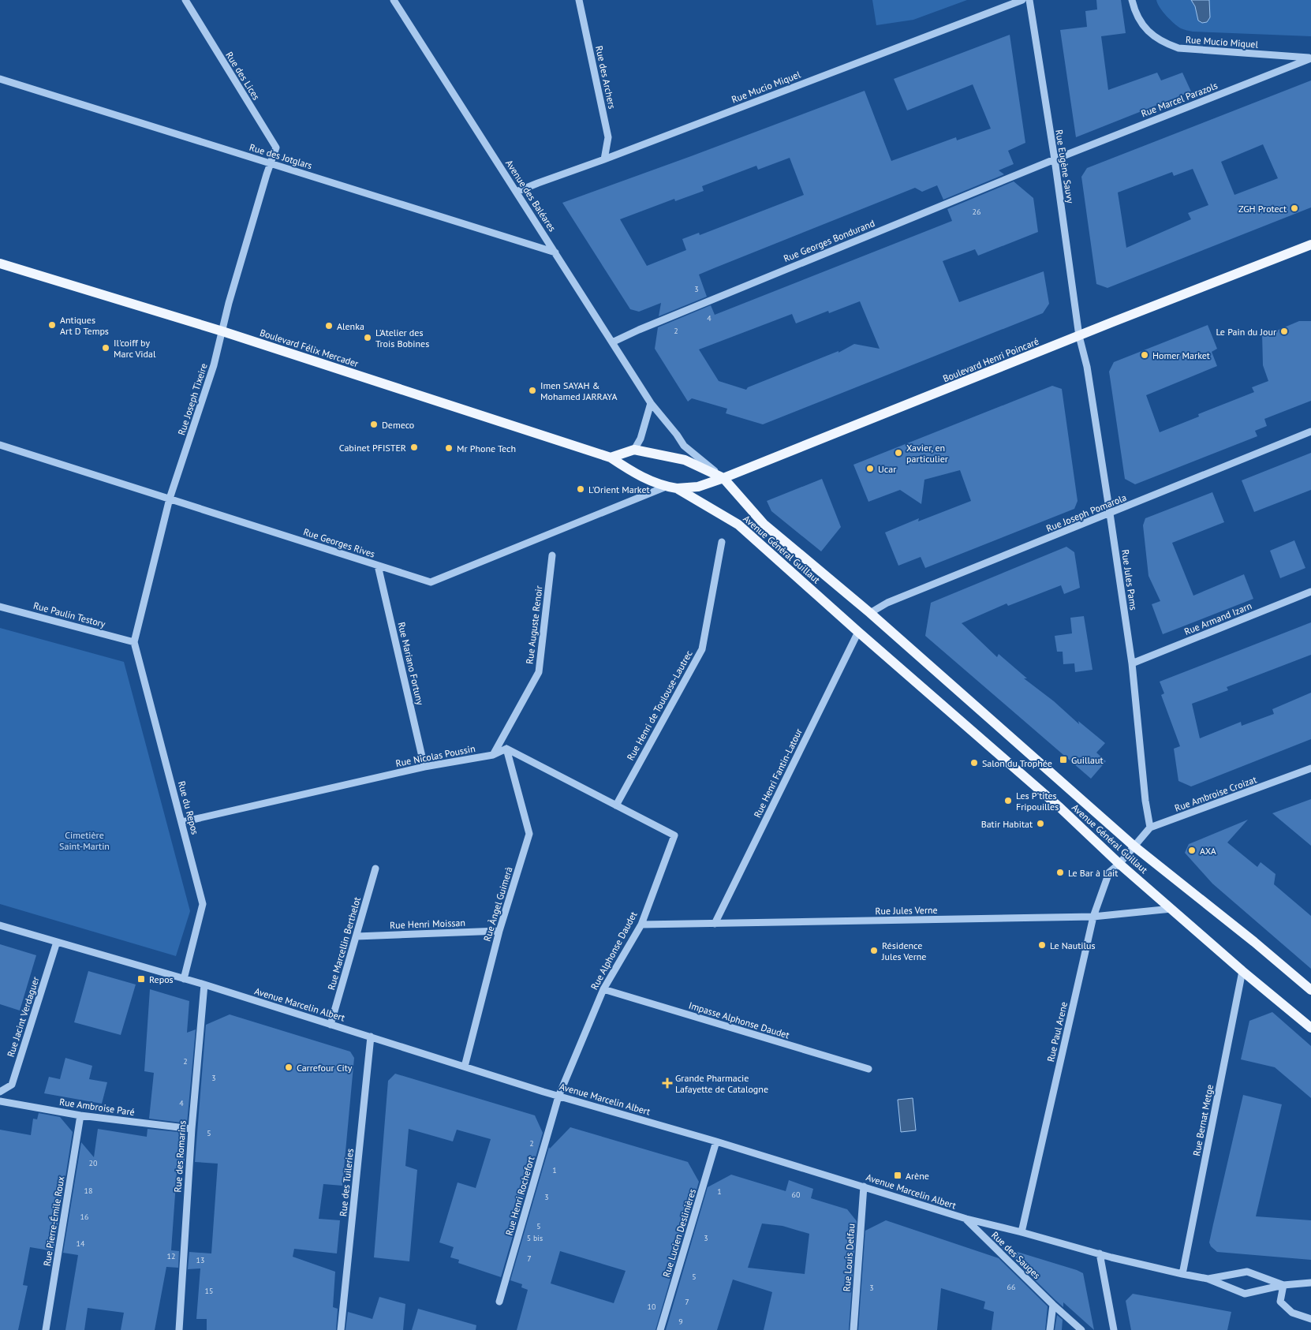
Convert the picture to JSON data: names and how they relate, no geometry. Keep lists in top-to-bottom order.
{
  "streets": {
    "main road": ["Boulevard Félix Mercader", "Boulevard Henri Poincaré", "Avenue Général Guillaut"],
    "street": [
      "Rue Mucio Miquel",
      "Rue des Lices",
      "Rue des Archers",
      "Rue Marcel Parazols",
      "Rue des Jotglars",
      "Rue Eugène Sauvy",
      "Avenue des Baléares",
      "Rue Georges Bondurand",
      "Rue Joseph Tixeire",
      "Rue Joseph Pomarola",
      "Rue Georges Rives",
      "Rue Jules Pams",
      "Rue Paulin Testory",
      "Rue Armand Izarn",
      "Rue Auguste Renoir",
      "Rue Mariano Fortuny",
      "Rue Henri de Toulouse-Lautrec",
      "Rue Nicolas Poussin",
      "Rue Henri Fantin-Latour",
      "Rue Ambroise Croizat",
      "Rue du Repos",
      "Rue Àngel Guimerà",
      "Rue Jules Verne",
      "Rue Henri Moissan",
      "Rue Marcellin Berthelot",
      "Rue Alphonse Daudet",
      "Avenue Marcelin Albert",
      "Rue Jacint Verdaguer",
      "Impasse Alphonse Daudet",
      "Rue Paul Arene",
      "Rue Ambroise Paré",
      "Rue Bernat Metge",
      "Rue des Romarins",
      "Rue des Tuileries",
      "Rue Henri Rochefort",
      "Rue Pierre-Émile Roux",
      "Rue Lucien Deslinières",
      "Rue des Sauges",
      "Rue Louis Delfau"
    ]
  },
  "crossings": [
    ["Rue Mucio Miquel", "Rue des Archers"],
    ["Rue Mucio Miquel", "Rue Marcel Parazols"],
    ["Rue Mucio Miquel", "Avenue des Baléares"],
    ["Rue des Lices", "Rue des Jotglars"],
    ["Rue des Lices", "Rue Joseph Tixeire"],
    ["Rue Marcel Parazols", "Rue Eugène Sauvy"],
    ["Rue Marcel Parazols", "Rue Georges Bondurand"],
    ["Rue des Jotglars", "Avenue des Baléares"],
    ["Rue des Jotglars", "Rue Joseph Tixeire"],
    ["Rue Eugène Sauvy", "Rue Georges Bondurand"],
    ["Rue Eugène Sauvy", "Boulevard Henri Poincaré"],
    ["Rue Eugène Sauvy", "Rue Jules Pams"],
    ["Avenue des Baléares", "Rue Georges Bondurand"],
    ["Avenue des Baléares", "Boulevard Henri Poincaré"],
    ["Avenue des Baléares", "Avenue Général Guillaut"],
    ["Boulevard Félix Mercader", "Rue Joseph Tixeire"],
    ["Boulevard Félix Mercader", "Avenue Général Guillaut"],
    ["Boulevard Henri Poincaré", "Avenue Général Guillaut"],
    ["Boulevard Henri Poincaré", "Rue Jules Pams"],
    ["Rue Joseph Tixeire", "Rue Georges Rives"],
    ["Rue Joseph Tixeire", "Rue Paulin Testory"],
    ["Rue Joseph Tixeire", "Rue du Repos"],
    ["Rue Joseph Pomarola", "Avenue Général Guillaut"],
    ["Rue Joseph Pomarola", "Rue Jules Pams"],
    ["Rue Georges Rives", "Avenue Général Guillaut"],
    ["Rue Georges Rives", "Rue Mariano Fortuny"],
    ["Avenue Général Guillaut", "Rue Henri Fantin-Latour"],
    ["Avenue Général Guillaut", "Rue Jules Verne"],
    ["Avenue Général Guillaut", "Rue Paul Arene"],
    ["Avenue Général Guillaut", "Rue Bernat Metge"],
    ["Rue Jules Pams", "Rue Armand Izarn"],
    ["Rue Jules Pams", "Rue Ambroise Croizat"],
    ["Rue Paulin Testory", "Rue du Repos"],
    ["Rue Auguste Renoir", "Rue Nicolas Poussin"],
    ["Rue Mariano Fortuny", "Rue Nicolas Poussin"],
    ["Rue Henri de Toulouse-Lautrec", "Rue Alphonse Daudet"],
    ["Rue Nicolas Poussin", "Rue du Repos"],
    ["Rue Nicolas Poussin", "Rue Àngel Guimerà"],
    ["Rue Henri Fantin-Latour", "Rue Jules Verne"],
    ["Rue du Repos", "Avenue Marcelin Albert"],
    ["Rue Àngel Guimerà", "Rue Henri Moissan"],
    ["Rue Àngel Guimerà", "Avenue Marcelin Albert"],
    ["Rue Jules Verne", "Rue Alphonse Daudet"],
    ["Rue Jules Verne", "Rue Paul Arene"],
    ["Rue Henri Moissan", "Rue Marcellin Berthelot"],
    ["Rue Marcellin Berthelot", "Avenue Marcelin Albert"],
    ["Rue Alphonse Daudet", "Avenue Marcelin Albert"],
    ["Rue Alphonse Daudet", "Impasse Alphonse Daudet"],
    ["Rue Alphonse Daudet", "Rue Henri Rochefort"],
    ["Avenue Marcelin Albert", "Rue Jacint Verdaguer"],
    ["Avenue Marcelin Albert", "Rue Paul Arene"],
    ["Avenue Marcelin Albert", "Rue Bernat Metge"],
    ["Avenue Marcelin Albert", "Rue des Romarins"],
    ["Avenue Marcelin Albert", "Rue des Tuileries"],
    ["Avenue Marcelin Albert", "Rue Henri Rochefort"],
    ["Avenue Marcelin Albert", "Rue Lucien Deslinières"],
    ["Avenue Marcelin Albert", "Rue des Sauges"],
    ["Avenue Marcelin Albert", "Rue Louis Delfau"],
    ["Rue Ambroise Paré", "Rue des Romarins"],
    ["Rue Ambroise Paré", "Rue Pierre-Émile Roux"]
  ],
  "parks": ["Cimetière Saint-Martin"],
  "places": {
    "other": [
      "ZGH Protect",
      "Antiques Art D Temps",
      "Alenka",
      "Le Pain du Jour",
      "L'Atelier des Trois Bobines",
      "Il'coiff by Marc Vidal",
      "Homer Market",
      "Imen SAYAH & Mohamed JARRAYA",
      "Demeco",
      "Cabinet PFISTER",
      "Mr Phone Tech",
      "Xavier, en particulier",
      "Ucar",
      "L'Orient Market",
      "Salon du Trophée",
      "Les P'tites Fripouilles",
      "Batir Habitat",
      "AXA",
      "Le Bar à Lait",
      "Le Nautilus",
      "Résidence Jules Verne",
      "Carrefour City"
    ],
    "transit": ["Guillaut", "Repos", "Arène"],
    "health": ["Grande Pharmacie Lafayette de Catalogne"]
  },
  "house_numbers": [
    "26",
    "3",
    "4",
    "2",
    "2",
    "3",
    "4",
    "5",
    "2",
    "20",
    "1",
    "18",
    "1",
    "60",
    "3",
    "16",
    "5",
    "5 bis",
    "3",
    "14",
    "12",
    "7",
    "13",
    "5",
    "66",
    "3",
    "15",
    "7",
    "10",
    "9"
  ]
}
